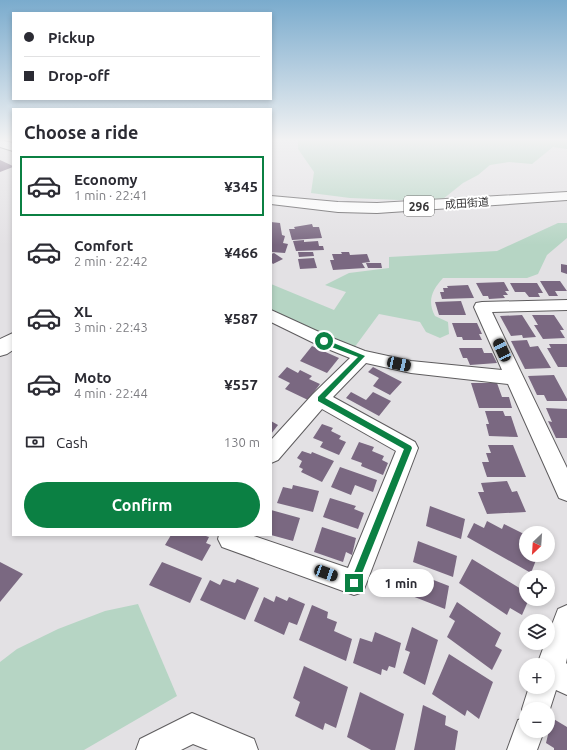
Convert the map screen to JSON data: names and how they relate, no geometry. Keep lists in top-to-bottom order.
{
  "streets": {
    "main road": ["成田街道", "296"]
  },
  "north": "bottom left",
  "page": {
    "banner": ["Pickup", "Drop-off"],
    "heading": "Choose a ride",
    "list": [
      {
        "name": "Economy",
        "note": "1 min · 22:41",
        "value": "¥345"
      },
      {
        "name": "Comfort",
        "note": "2 min · 22:42",
        "value": "¥466"
      },
      {
        "name": "XL",
        "note": "3 min · 22:43",
        "value": "¥587"
      },
      {
        "name": "Moto",
        "note": "4 min · 22:44",
        "value": "¥557"
      }
    ],
    "pay": ["Cash", "130 m"],
    "buttons": "Confirm",
    "map_buttons": ["+", "−"],
    "bubble": "1 min"
  }
}
